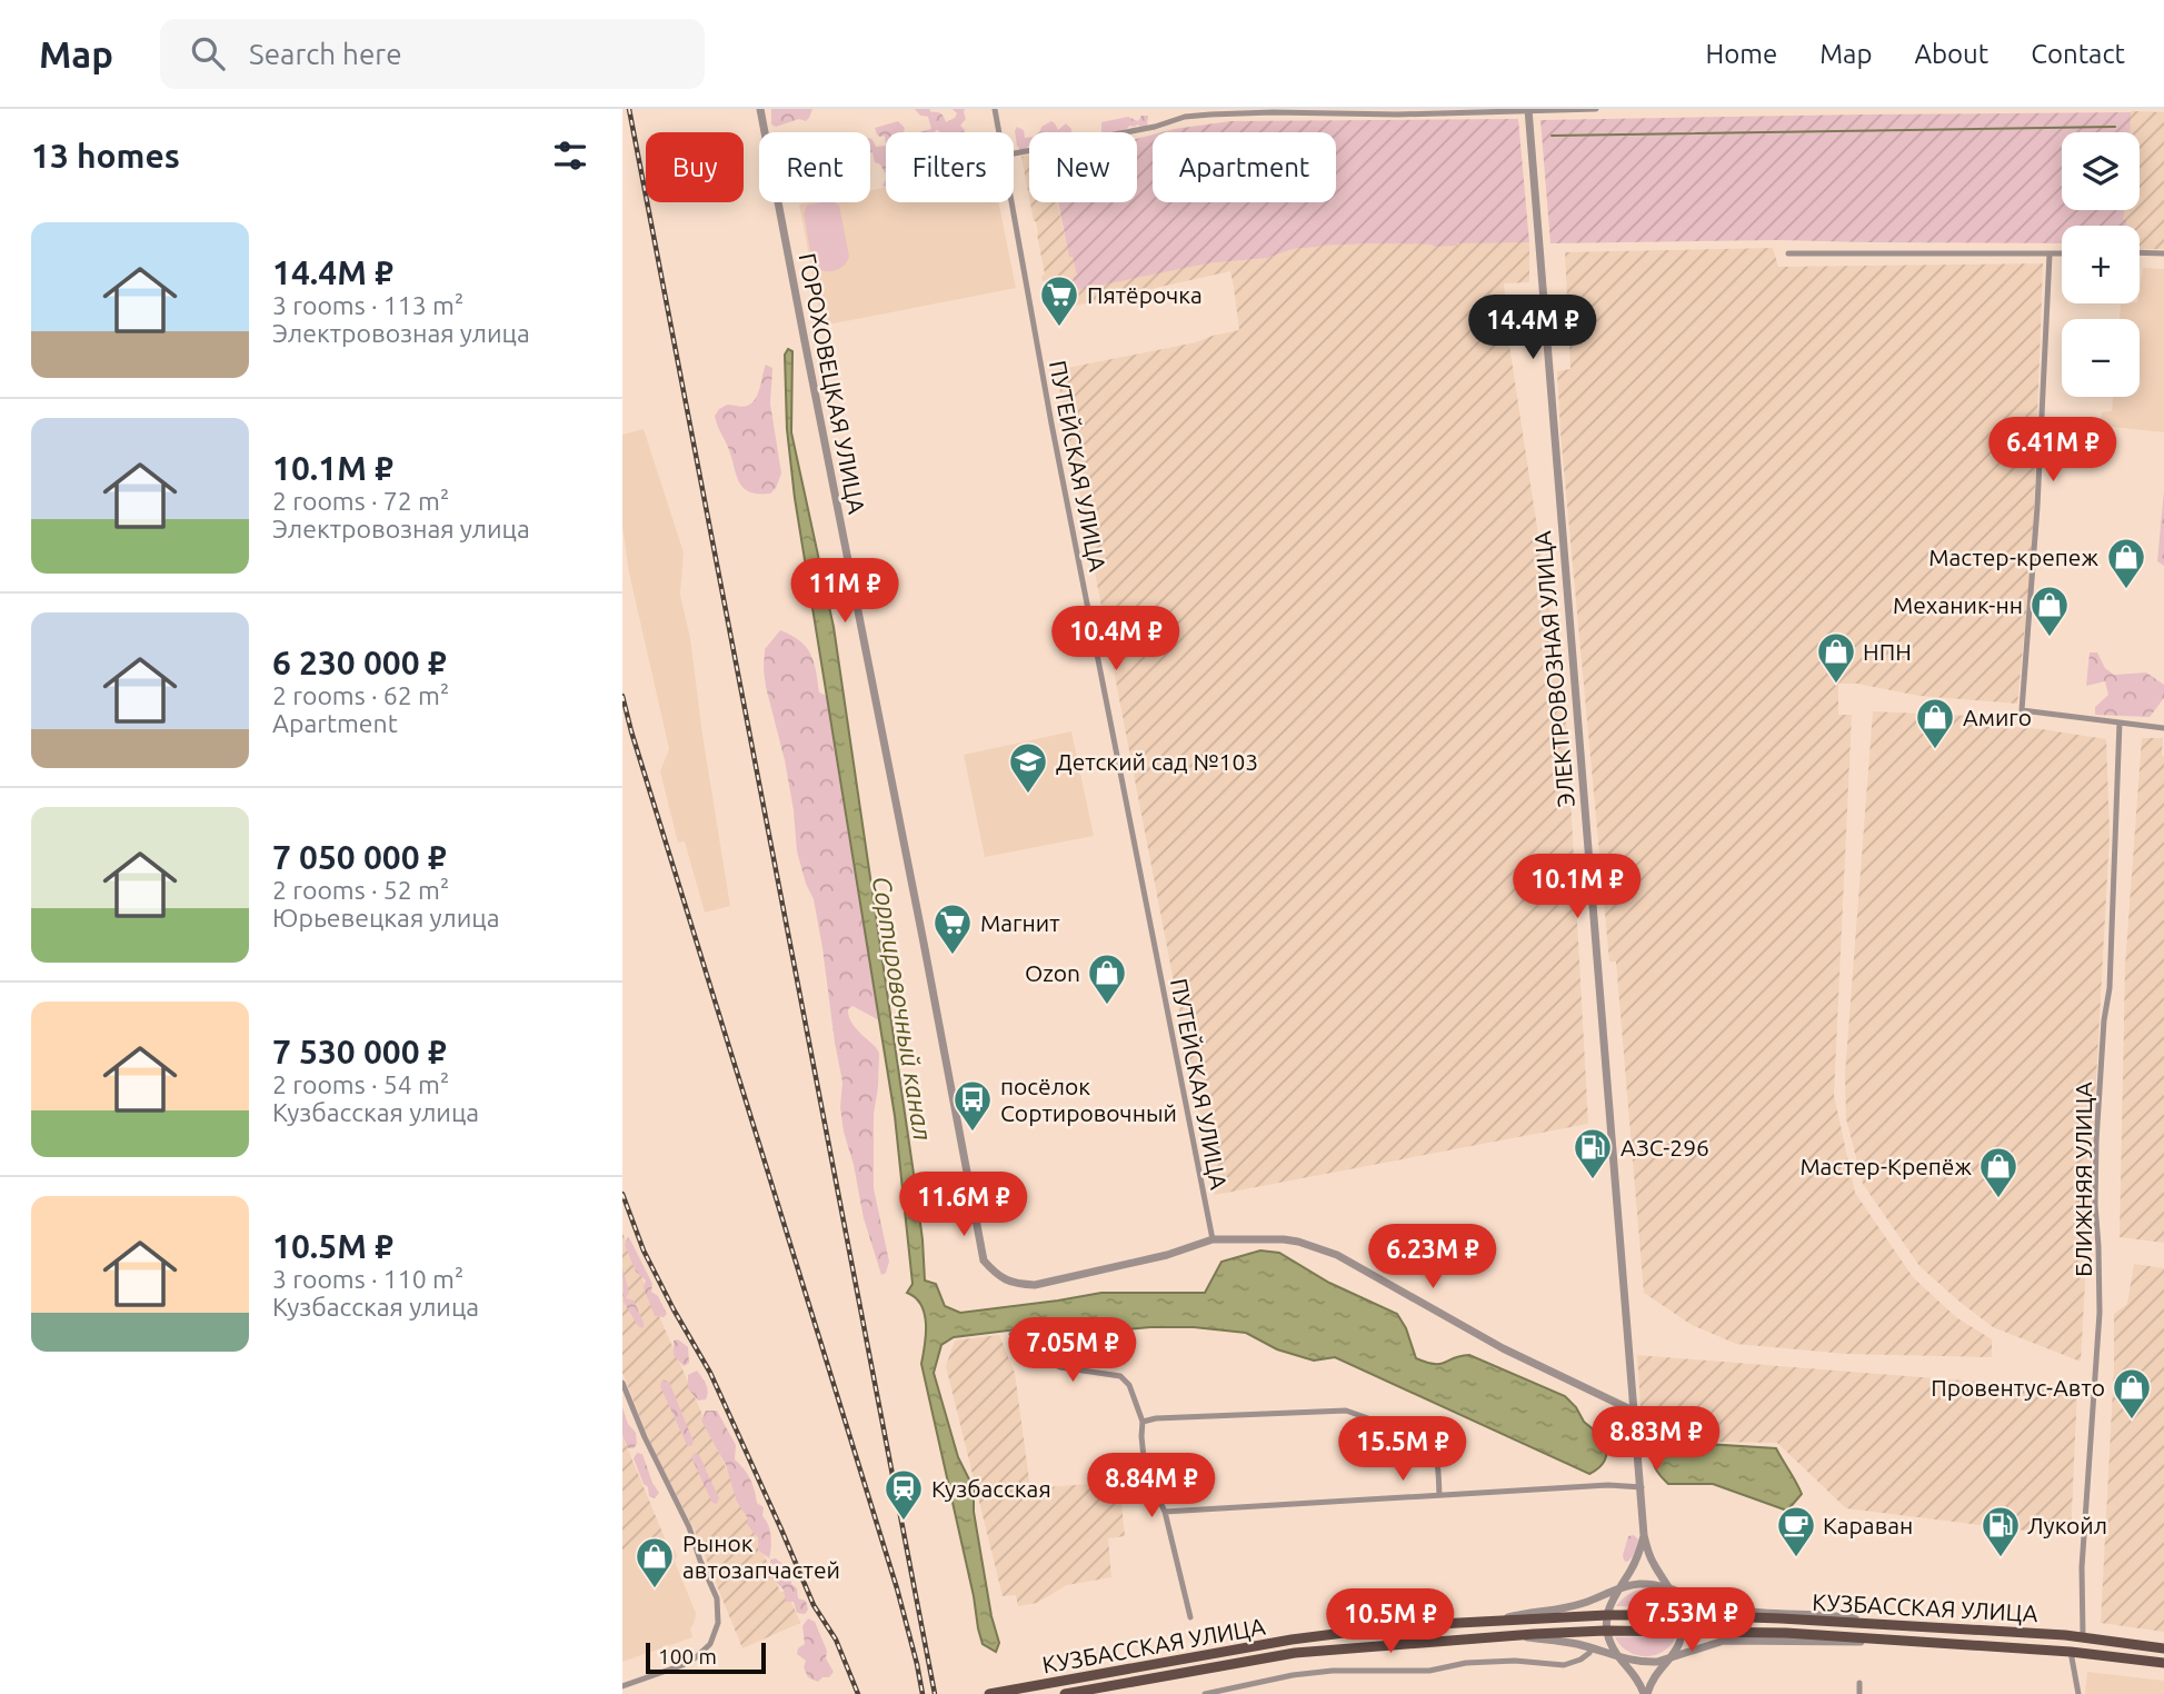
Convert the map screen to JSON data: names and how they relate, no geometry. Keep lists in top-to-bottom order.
{
  "streets": {
    "main road": ["КУЗБАССКАЯ УЛИЦА"],
    "street": [
      "ГОРОХОВЕЦКАЯ УЛИЦА",
      "ПУТЕЙСКАЯ УЛИЦА",
      "ЭЛЕКТРОВОЗНАЯ УЛИЦА",
      "БЛИЖНЯЯ УЛИЦА"
    ]
  },
  "crossings": [
    ["ГОРОХОВЕЦКАЯ УЛИЦА", "ПУТЕЙСКАЯ УЛИЦА"],
    ["БЛИЖНЯЯ УЛИЦА", "КУЗБАССКАЯ УЛИЦА"]
  ],
  "water": ["Сортировочный канал"],
  "places": {
    "supermarket": ["Пятёрочка", "Магнит"],
    "shop": [
      "Мастер-крепеж",
      "Механик-нн",
      "НПН",
      "Амиго",
      "Ozon",
      "Мастер-Крепёж",
      "Провентус-Авто",
      "Рынок автозапчастей"
    ],
    "school or university": ["Детский сад №103"],
    "bus stop": ["посёлок Сортировочный"],
    "fuel station": ["АЗС-296", "Лукойл"],
    "station": ["Кузбасская"],
    "cafe": ["Караван"]
  },
  "scale_bar": "100 m",
  "page": {
    "header": "Map",
    "search": "Search here",
    "nav": [
      "Home",
      "Map",
      "About",
      "Contact"
    ],
    "heading": "13 homes",
    "map_buttons": ["+", "−"],
    "chip": [
      "Buy",
      "Rent",
      "Filters",
      "New",
      "Apartment"
    ],
    "list": [
      {
        "name": "14.4M ₽",
        "note": "3 rooms · 113 m² · Электровозная улица"
      },
      {
        "name": "10.1M ₽",
        "note": "2 rooms · 72 m² · Электровозная улица"
      },
      {
        "name": "6 230 000 ₽",
        "note": "2 rooms · 62 m² · Apartment"
      },
      {
        "name": "7 050 000 ₽",
        "note": "2 rooms · 52 m² · Юрьевецкая улица"
      },
      {
        "name": "7 530 000 ₽",
        "note": "2 rooms · 54 m² · Кузбасская улица"
      },
      {
        "name": "10.5M ₽",
        "note": "3 rooms · 110 m² · Кузбасская улица"
      }
    ],
    "price": [
      "14.4M ₽",
      "6.41M ₽",
      "11M ₽",
      "10.4M ₽",
      "10.1M ₽",
      "11.6M ₽",
      "6.23M ₽",
      "7.05M ₽",
      "8.83M ₽",
      "15.5M ₽",
      "8.84M ₽",
      "7.53M ₽",
      "10.5M ₽"
    ],
    "scale": "100 m"
  }
}
